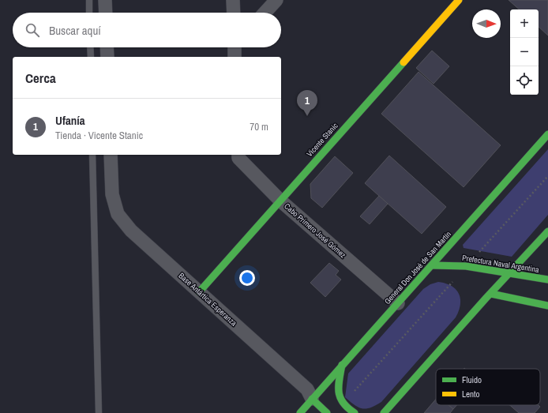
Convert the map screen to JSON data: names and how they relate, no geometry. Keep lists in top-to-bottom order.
{
  "streets": {
    "street": [
      "Vicente Stanic",
      "Cabo Primero José Gómez",
      "Prefectura Naval Argentina",
      "General Don José de San Martín",
      "Base Antártica Esperanza"
    ]
  },
  "crossings": [
    ["Vicente Stanic", "Cabo Primero José Gómez"],
    ["Vicente Stanic", "Base Antártica Esperanza"],
    ["Cabo Primero José Gómez", "General Don José de San Martín"],
    ["Prefectura Naval Argentina", "General Don José de San Martín"],
    ["General Don José de San Martín", "Base Antártica Esperanza"]
  ],
  "legend": ["Fluido", "Lento"],
  "north": "right",
  "page": {
    "map_buttons": ["+", "−"],
    "search": "Buscar aquí",
    "heading": "Cerca",
    "pins": "1",
    "list": [
      {
        "mark": "1",
        "name": "Ufanía",
        "note": "Tienda · Vicente Stanic",
        "value": "70 m"
      }
    ]
  }
}
